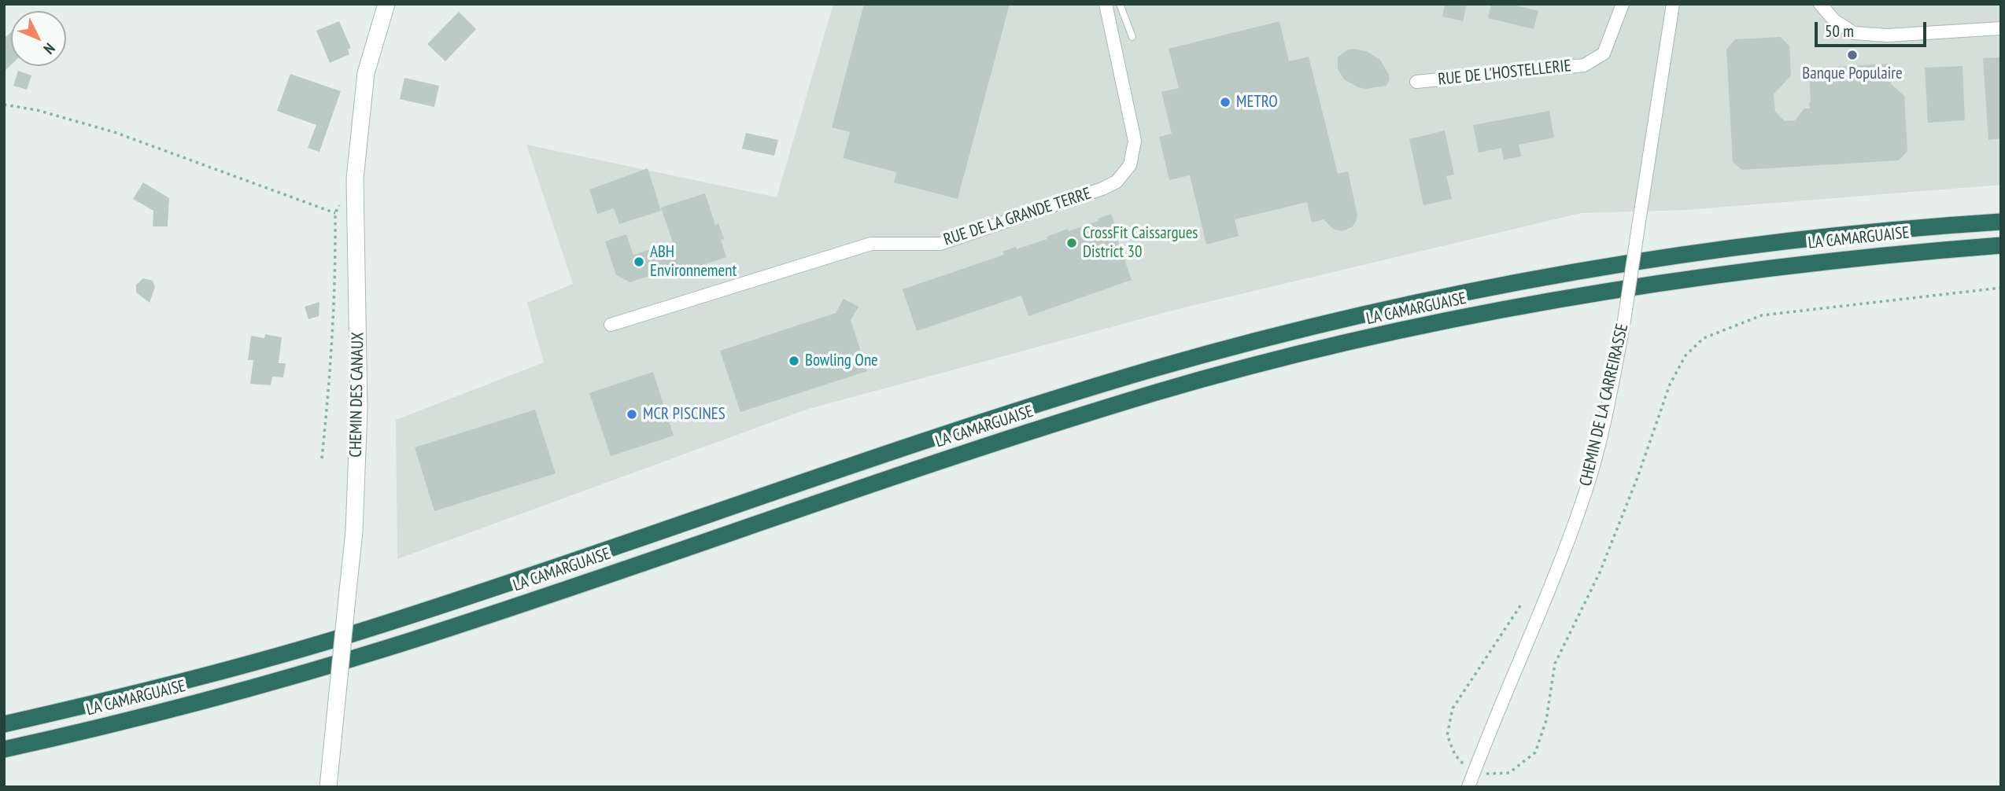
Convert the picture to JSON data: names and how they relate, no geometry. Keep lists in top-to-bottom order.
{
  "streets": {
    "highway": ["LA CAMARGUAISE"],
    "main road": ["CHEMIN DES CANAUX"],
    "street": ["RUE DE L'HOSTELLERIE", "RUE DE LA GRANDE TERRE", "CHEMIN DE LA CARREIRASSE"]
  },
  "places": [
    "Banque Populaire",
    "METRO",
    "CrossFit Caissargues District 30",
    "ABH Environnement",
    "Bowling One",
    "MCR PISCINES"
  ],
  "scale_bar": "50 m",
  "north": "bottom right"
}
